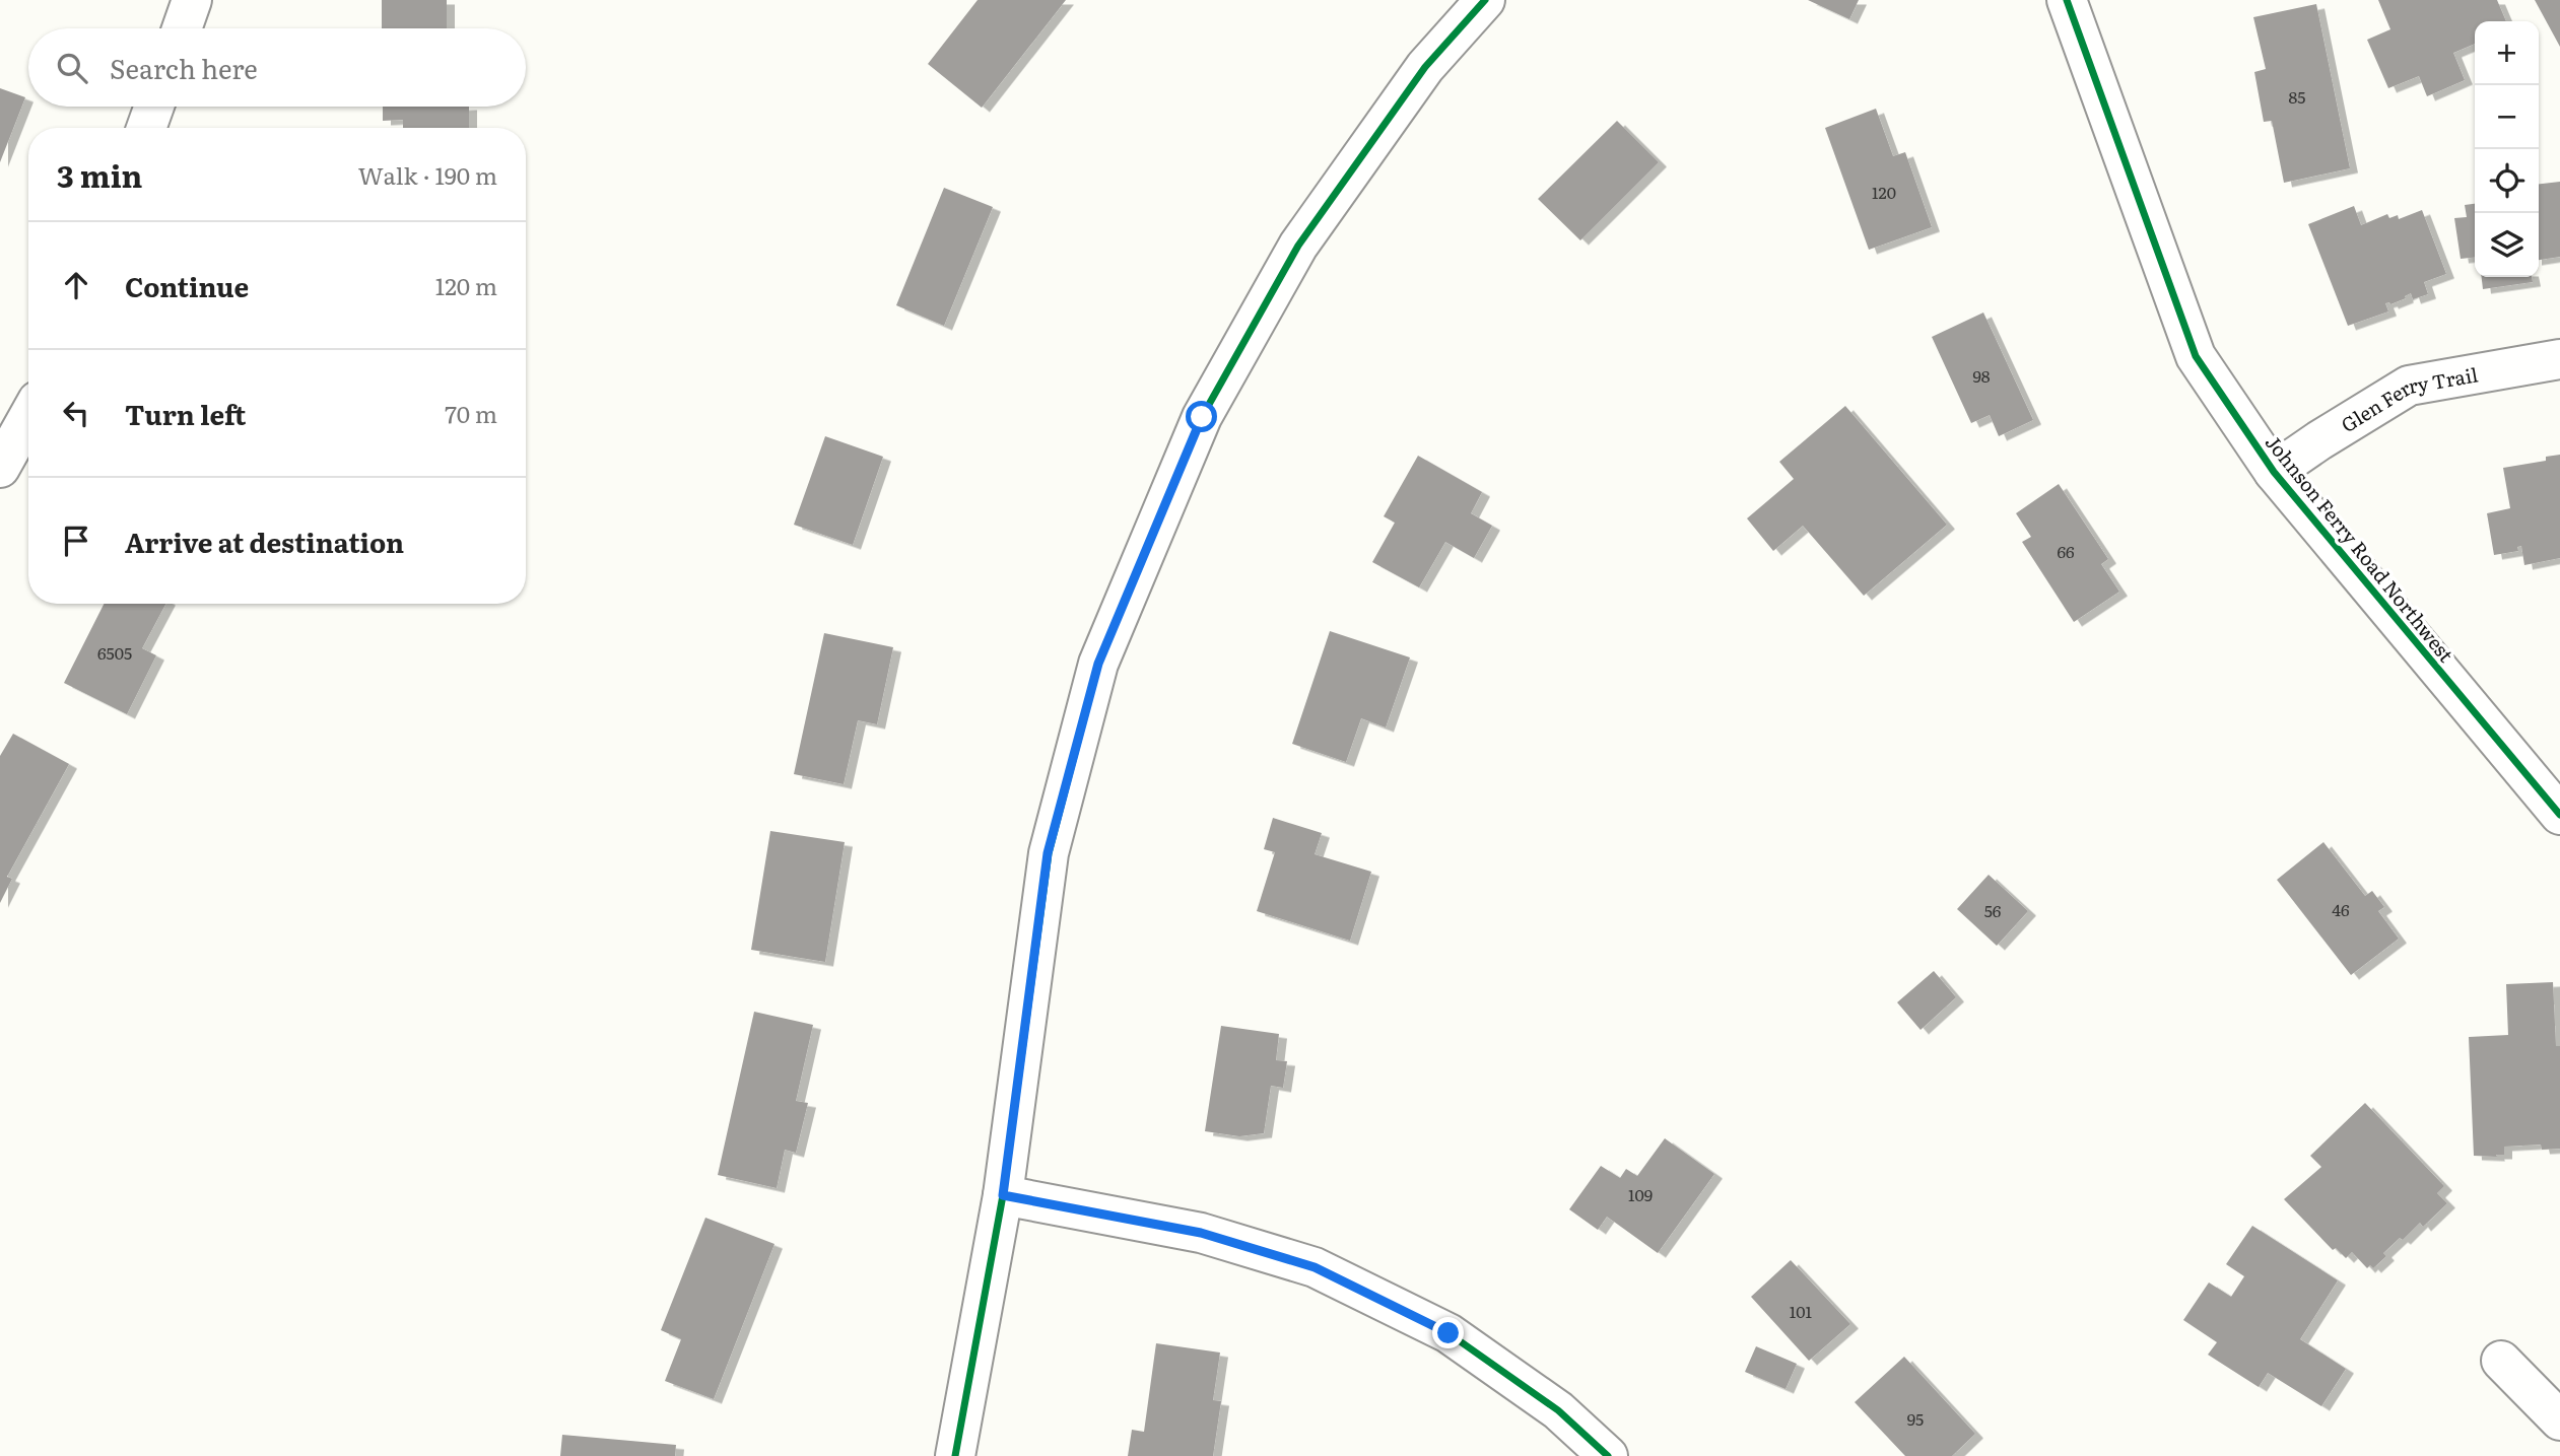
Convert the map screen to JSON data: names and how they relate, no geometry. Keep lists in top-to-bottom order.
{
  "streets": {
    "street": ["Glen Ferry Trail", "Johnson Ferry Road Northwest"]
  },
  "crossings": [
    ["Glen Ferry Trail", "Johnson Ferry Road Northwest"]
  ],
  "house_numbers": [
    "85",
    "120",
    "98",
    "66",
    "6505",
    "46",
    "56",
    "109",
    "101",
    "95"
  ],
  "page": {
    "map_buttons": ["+", "−"],
    "search": "Search here",
    "heading": ["3 min", "Walk · 190 m"],
    "list": [
      ["Continue", "120 m"],
      ["Turn left", "70 m"],
      "Arrive at destination"
    ]
  }
}
